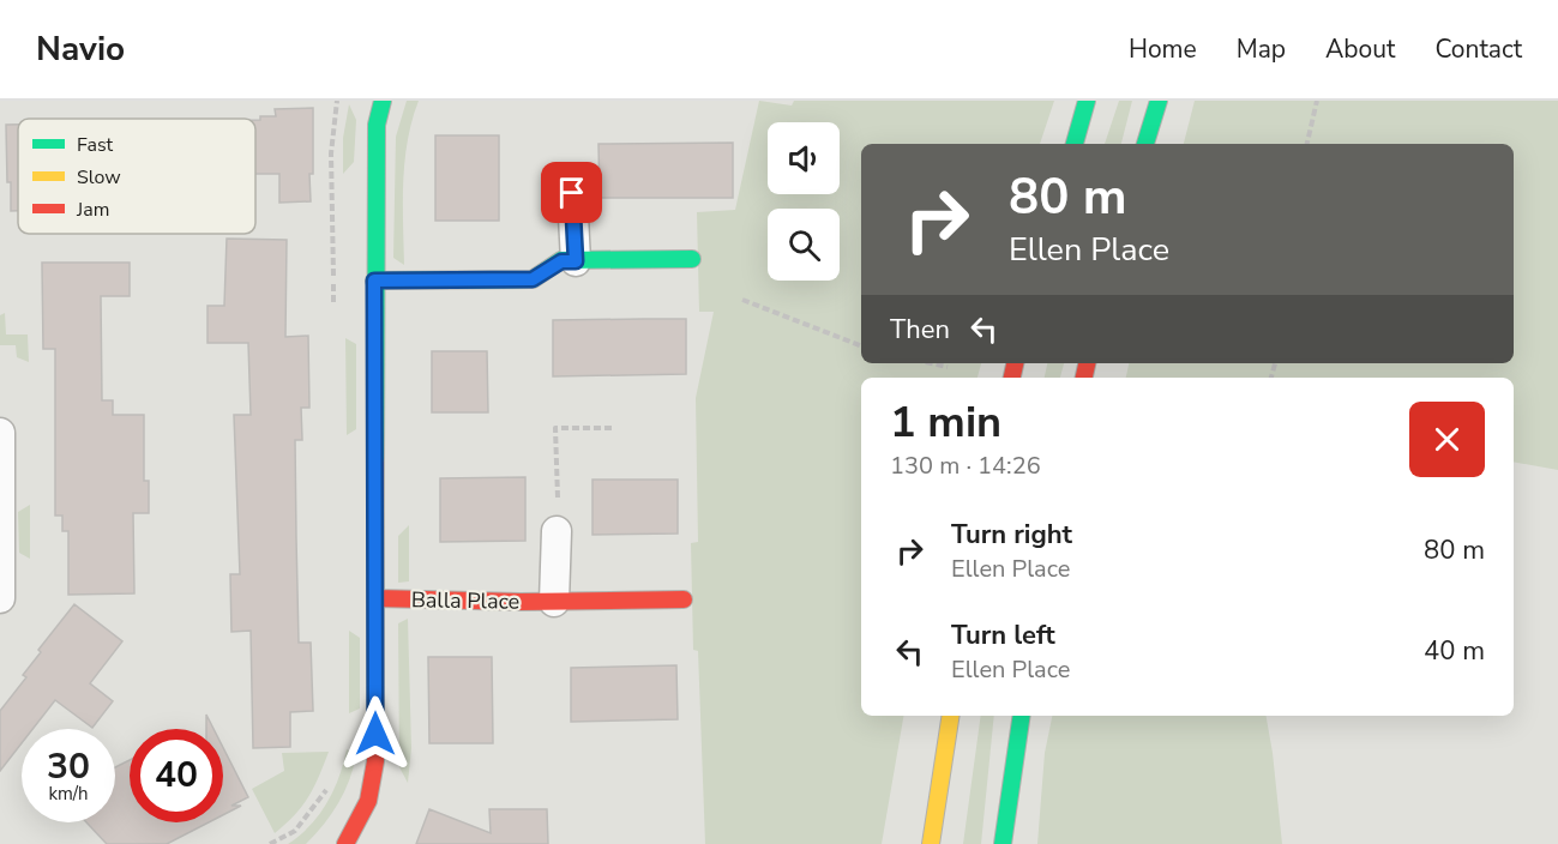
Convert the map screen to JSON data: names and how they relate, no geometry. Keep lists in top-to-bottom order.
{
  "streets": {
    "main road": ["Balla Place"]
  },
  "legend": ["Fast", "Slow", "Jam"],
  "page": {
    "header": "Navio",
    "nav": [
      "Home",
      "Map",
      "About",
      "Contact"
    ],
    "turn": ["80 m", "Ellen Place"],
    "then": "Then",
    "heading": ["1 min", "130 m · 14:26"],
    "list": [
      {
        "name": "Turn right",
        "note": "Ellen Place",
        "value": "80 m"
      },
      {
        "name": "Turn left",
        "note": "Ellen Place",
        "value": "40 m"
      }
    ],
    "speed": "30 km/h",
    "limit": "40"
  }
}
